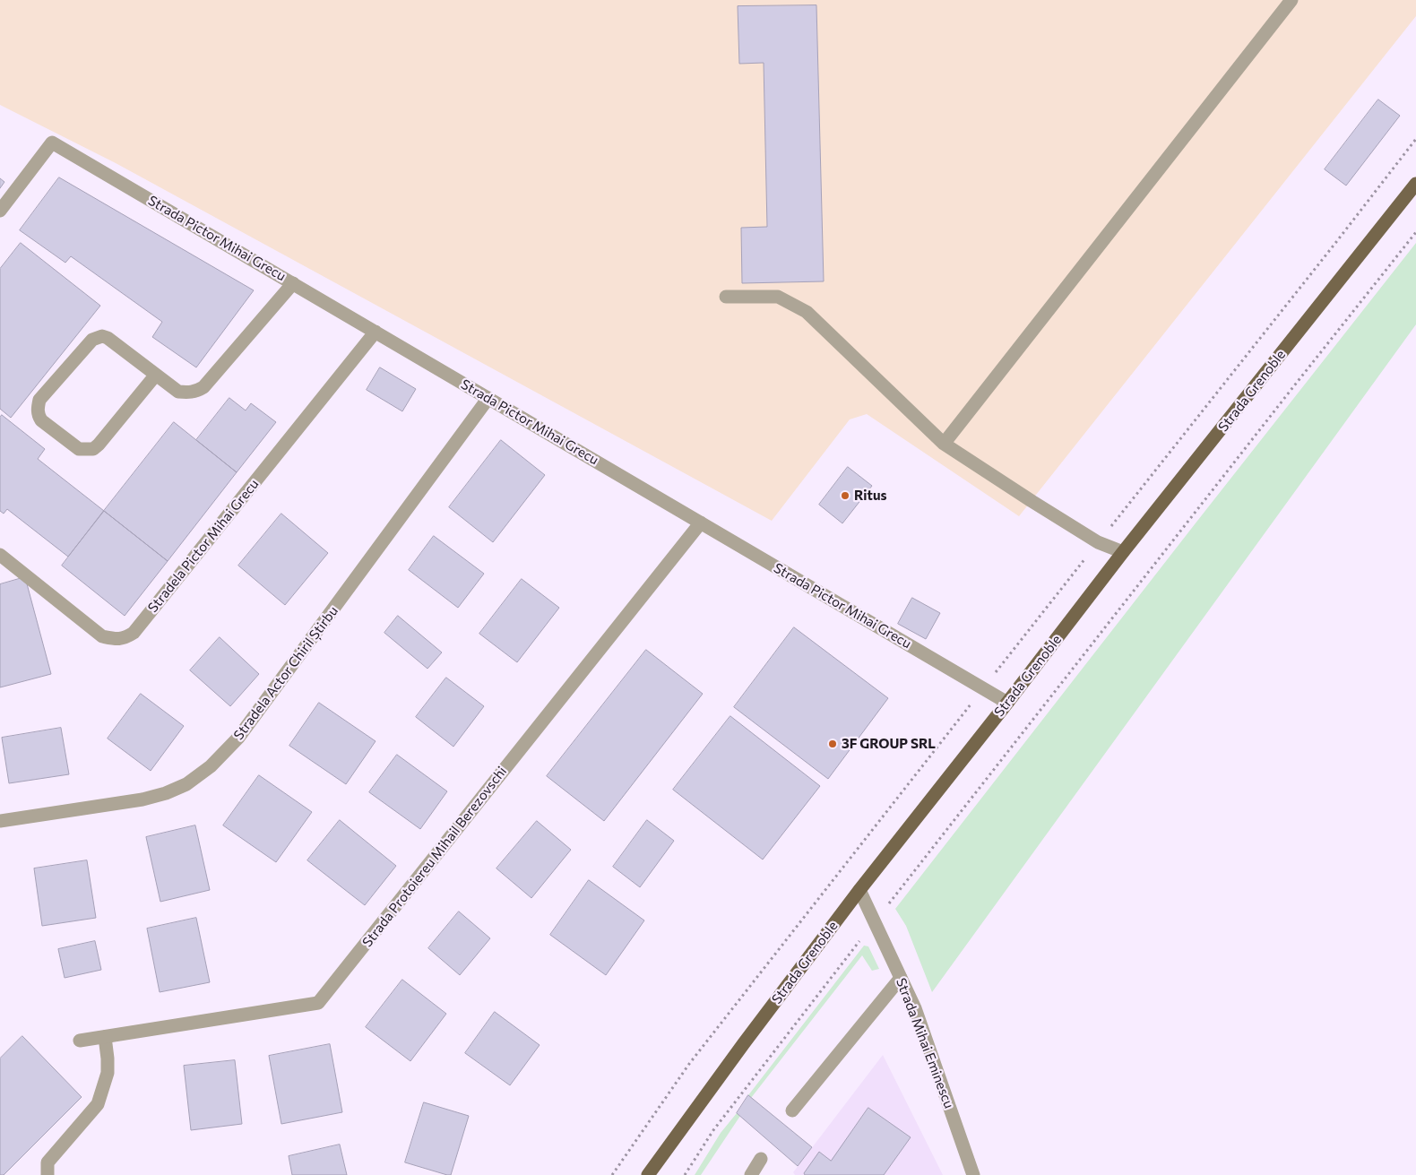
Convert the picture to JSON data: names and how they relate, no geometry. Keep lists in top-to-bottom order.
{
  "streets": {
    "main road": ["Strada Grenoble"],
    "street": [
      "Strada Pictor Mihai Grecu",
      "Stradela Pictor Mihai Grecu",
      "Stradela Actor Chiril Știrbu",
      "Strada Protoiereu Mihail Berezovschi",
      "Strada Mihai Eminescu"
    ]
  },
  "crossings": [
    ["Strada Pictor Mihai Grecu", "Strada Grenoble"],
    ["Strada Pictor Mihai Grecu", "Stradela Pictor Mihai Grecu"],
    ["Strada Pictor Mihai Grecu", "Stradela Actor Chiril Știrbu"],
    ["Strada Pictor Mihai Grecu", "Strada Protoiereu Mihail Berezovschi"],
    ["Strada Grenoble", "Strada Mihai Eminescu"]
  ],
  "places": ["Ritus", "3F GROUP SRL"]
}
